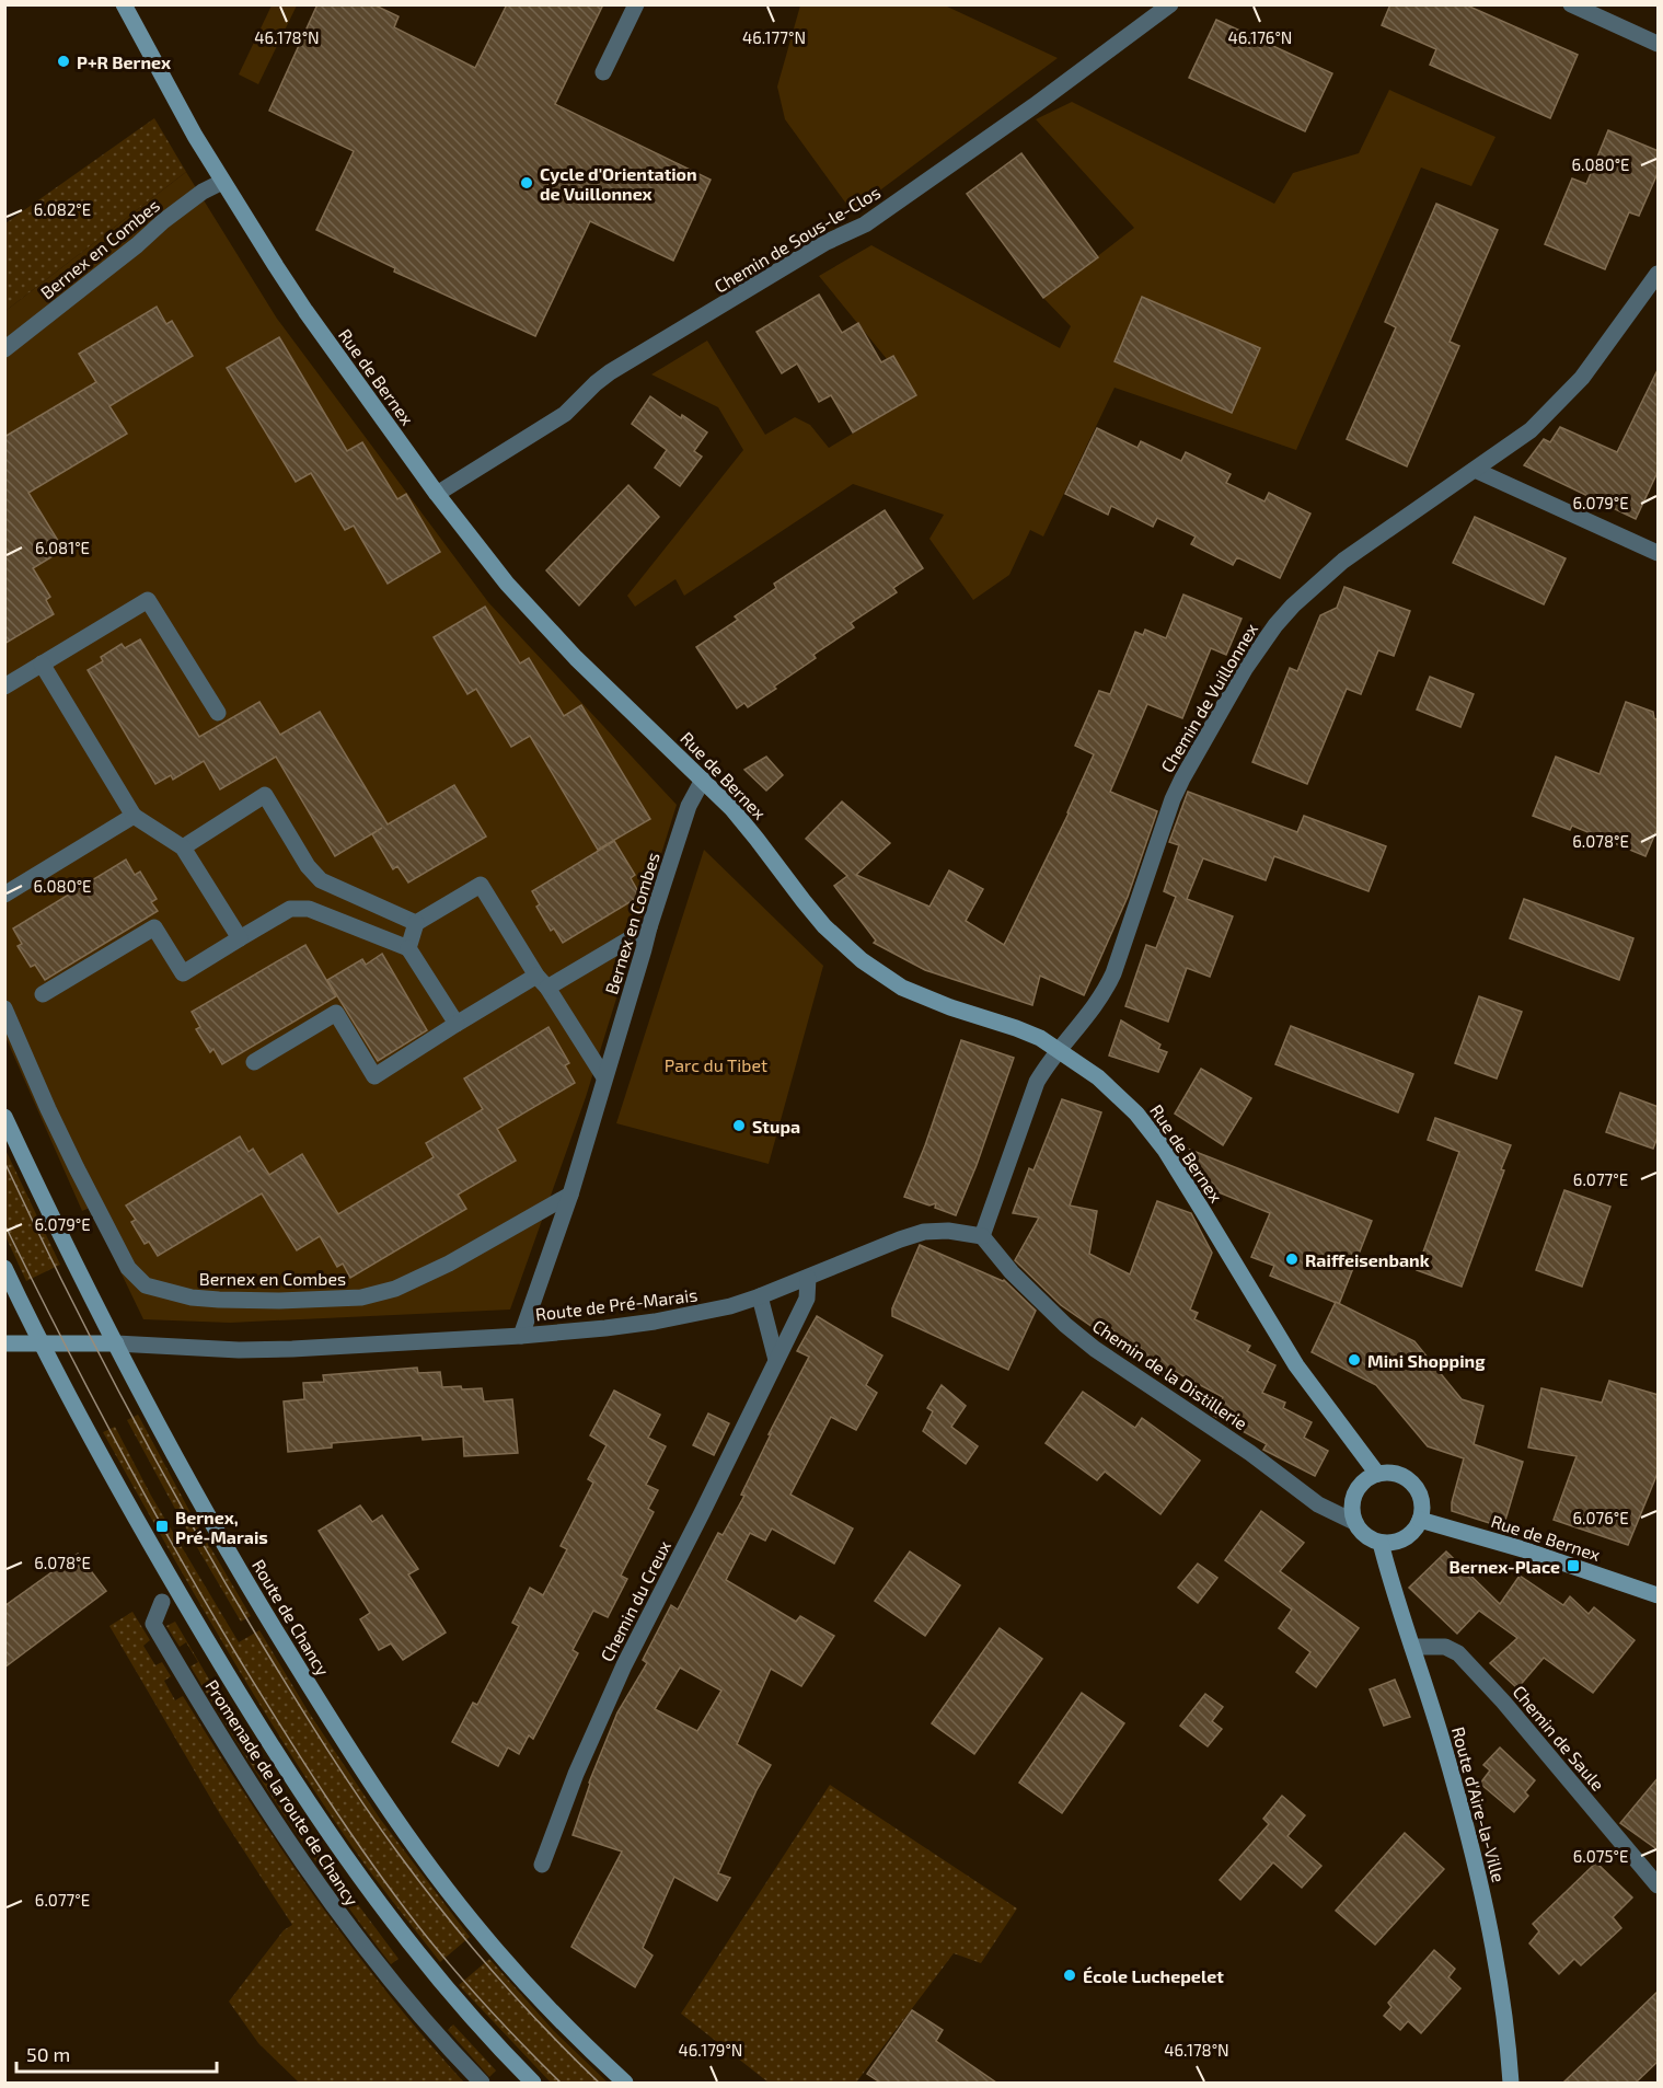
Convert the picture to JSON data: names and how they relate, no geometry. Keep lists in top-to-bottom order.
{
  "streets": {
    "street": [
      "Chemin de Sous-le-Clos",
      "Bernex en Combes",
      "Rue de Bernex",
      "Chemin de Vuillonnex",
      "Route de Pré-Marais",
      "Chemin de la Distillerie",
      "Chemin du Creux",
      "Route de Chancy",
      "Chemin de Saule",
      "Promenade de la route de Chancy",
      "Route d'Aire-la-Ville"
    ]
  },
  "crossings": [
    ["Chemin de Sous-le-Clos", "Rue de Bernex"],
    ["Bernex en Combes", "Rue de Bernex"],
    ["Bernex en Combes", "Route de Pré-Marais"],
    ["Rue de Bernex", "Chemin de Vuillonnex"],
    ["Rue de Bernex", "Chemin de la Distillerie"],
    ["Rue de Bernex", "Route d'Aire-la-Ville"],
    ["Route de Pré-Marais", "Chemin de la Distillerie"],
    ["Route de Pré-Marais", "Chemin du Creux"],
    ["Route de Pré-Marais", "Route de Chancy"],
    ["Chemin de la Distillerie", "Route d'Aire-la-Ville"],
    ["Chemin de Saule", "Route d'Aire-la-Ville"]
  ],
  "parks": ["Parc du Tibet"],
  "places": {
    "other": [
      "P+R Bernex",
      "Cycle d'Orientation de Vuillonnex",
      "Stupa",
      "Raiffeisenbank",
      "Mini Shopping",
      "École Luchepelet"
    ],
    "transit": ["Bernex, Pré-Marais", "Bernex-Place"]
  },
  "scale_bar": "50 m",
  "coordinates": [
    "46.178°N",
    "46.176°N",
    "46.177°N",
    "6.080°E",
    "6.082°E",
    "6.079°E",
    "6.081°E",
    "6.078°E",
    "6.077°E",
    "6.076°E",
    "6.075°E",
    "46.179°N"
  ]
}
